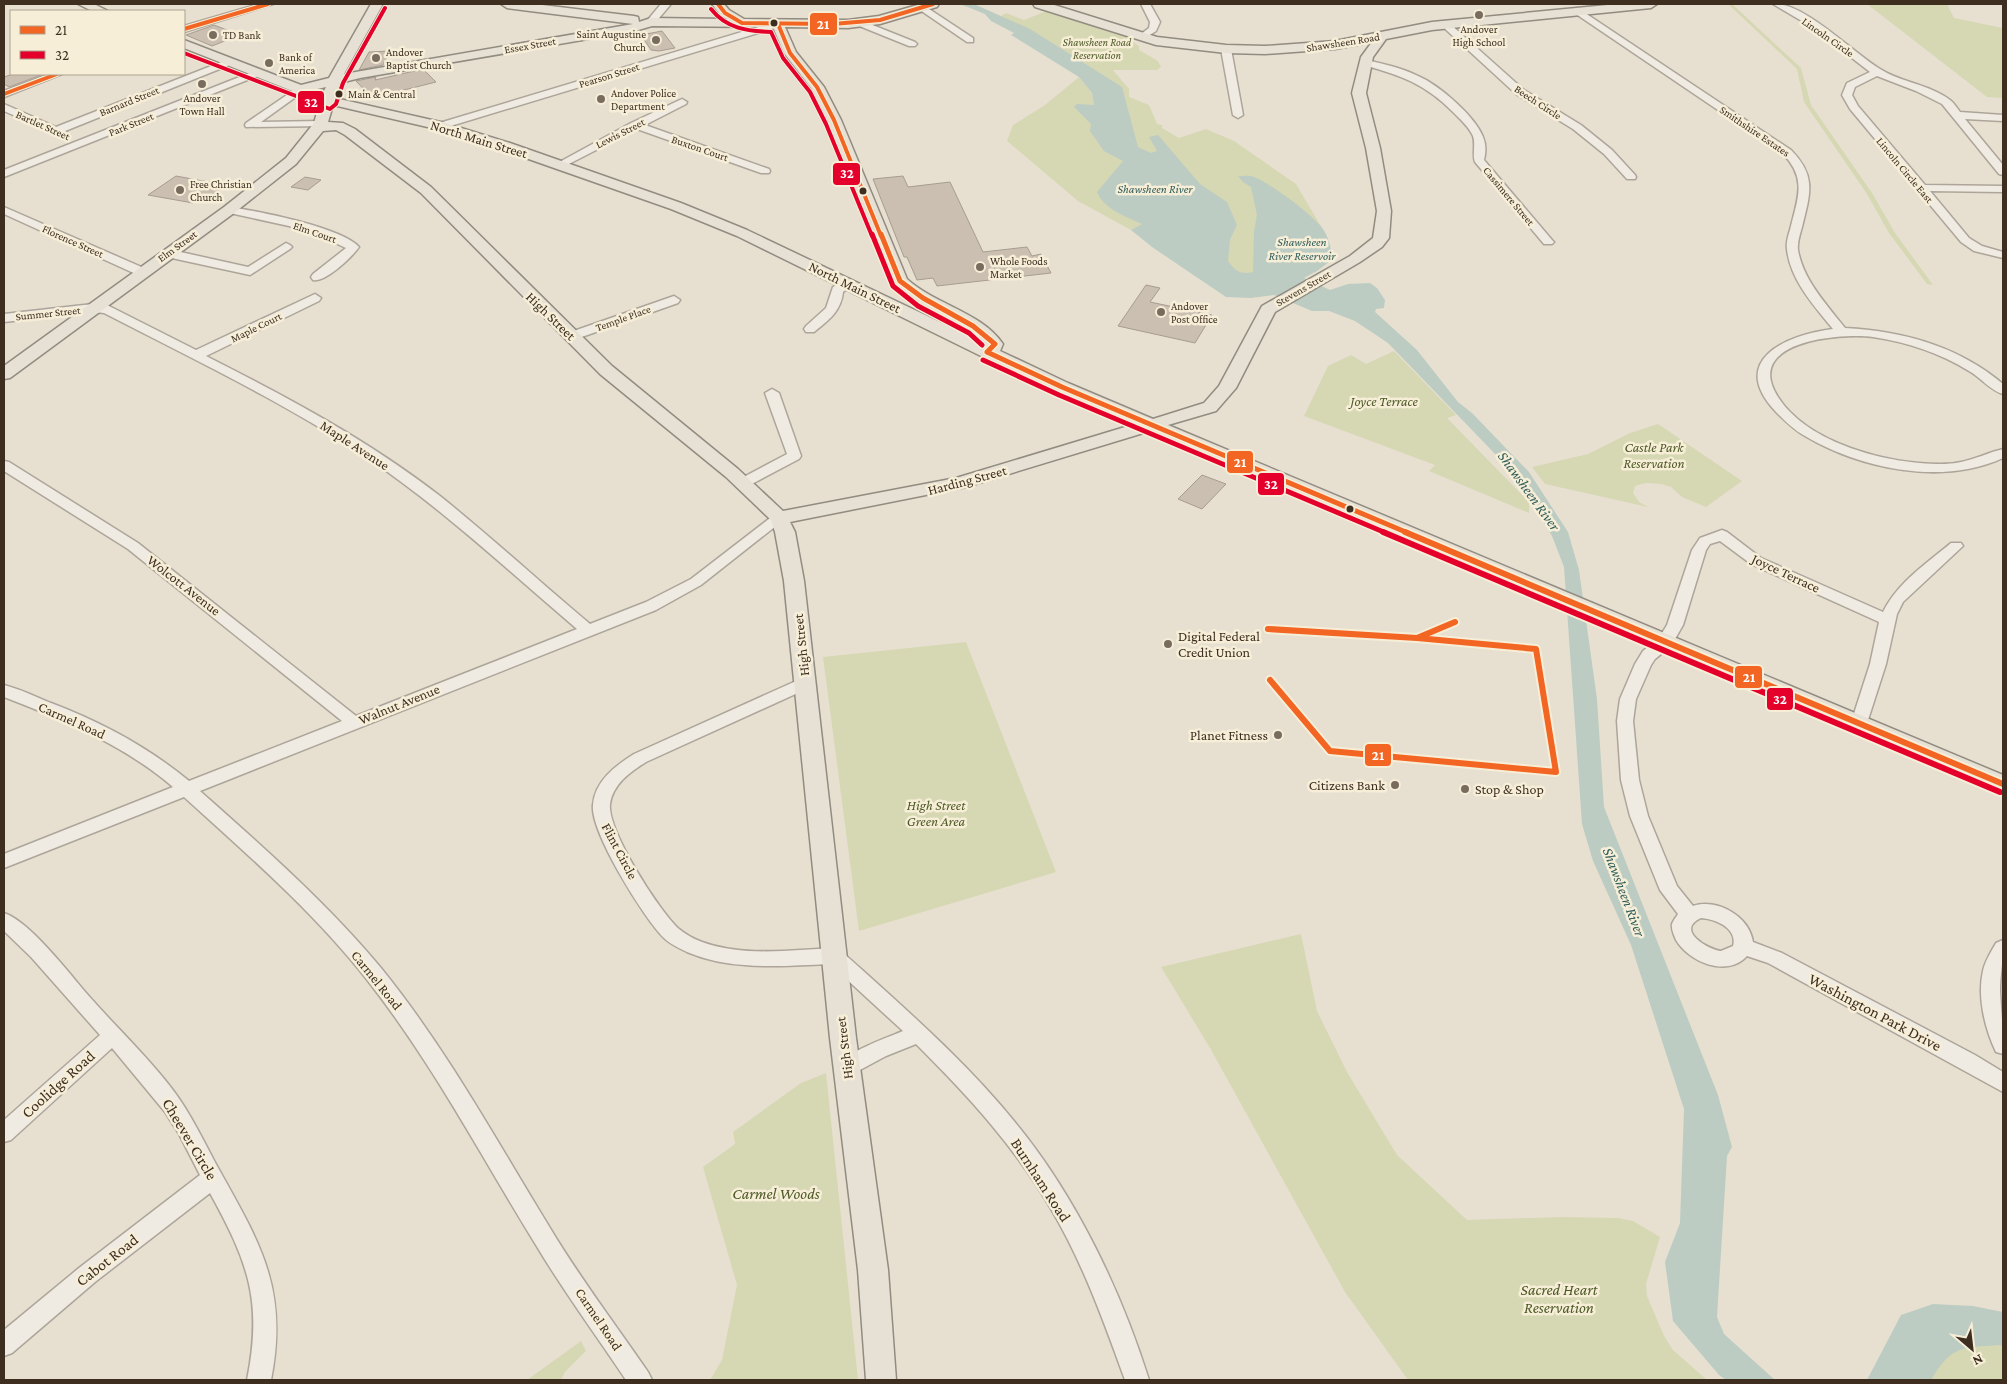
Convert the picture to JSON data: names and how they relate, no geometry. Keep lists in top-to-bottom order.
{
  "streets": {
    "main road": [
      "Shawsheen Road",
      "Essex Street",
      "North Main Street",
      "Elm Street",
      "Stevens Street",
      "High Street",
      "Harding Street"
    ],
    "street": [
      "Lincoln Circle",
      "Pearson Street",
      "Barnard Street",
      "Beech Circle",
      "Park Street",
      "Bartlet Street",
      "Smithshire Estates",
      "Lewis Street",
      "Buxton Court",
      "Lincoln Circle East",
      "Cassimere Street",
      "Elm Court",
      "Florence Street",
      "Summer Street",
      "Temple Place",
      "Maple Court",
      "Maple Avenue",
      "Joyce Terrace",
      "Wolcott Avenue",
      "Walnut Avenue",
      "Carmel Road",
      "Flint Circle",
      "Washington Park Drive",
      "Coolidge Road",
      "Cheever Circle",
      "Burnham Road",
      "Cabot Road"
    ]
  },
  "crossings": [
    ["Lincoln Circle", "Lincoln Circle East"],
    ["Shawsheen Road", "Beech Circle"],
    ["Shawsheen Road", "Smithshire Estates"],
    ["Shawsheen Road", "Stevens Street"],
    ["Essex Street", "Pearson Street"],
    ["Essex Street", "North Main Street"],
    ["Essex Street", "Elm Street"],
    ["Pearson Street", "North Main Street"],
    ["Barnard Street", "Bartlet Street"],
    ["Barnard Street", "North Main Street"],
    ["Park Street", "Bartlet Street"],
    ["Park Street", "North Main Street"],
    ["Lewis Street", "North Main Street"],
    ["Lewis Street", "Buxton Court"],
    ["North Main Street", "Elm Street"],
    ["North Main Street", "Stevens Street"],
    ["North Main Street", "Harding Street"],
    ["North Main Street", "Joyce Terrace"],
    ["Cassimere Street", "Stevens Street"],
    ["Elm Court", "Elm Street"],
    ["Florence Street", "Elm Street"],
    ["Elm Street", "Summer Street"],
    ["Elm Street", "High Street"],
    ["Elm Street", "Maple Avenue"],
    ["Summer Street", "Maple Avenue"],
    ["High Street", "Temple Place"],
    ["High Street", "Harding Street"],
    ["High Street", "Walnut Avenue"],
    ["High Street", "Flint Circle"],
    ["High Street", "Burnham Road"],
    ["Maple Court", "Maple Avenue"],
    ["Maple Avenue", "Walnut Avenue"],
    ["Harding Street", "Walnut Avenue"],
    ["Wolcott Avenue", "Walnut Avenue"],
    ["Walnut Avenue", "Carmel Road"],
    ["Flint Circle", "Burnham Road"],
    ["Coolidge Road", "Cheever Circle"],
    ["Cheever Circle", "Cabot Road"]
  ],
  "water": ["Shawsheen River", "Shawsheen River Reservoir"],
  "parks": [
    "Shawsheen Road Reservation",
    "Joyce Terrace",
    "Castle Park Reservation",
    "High Street Green Area",
    "Carmel Woods",
    "Sacred Heart Reservation"
  ],
  "places": [
    "Andover High School",
    "TD Bank",
    "Saint Augustine Church",
    "Andover Baptist Church",
    "Bank of America",
    "Andover Town Hall",
    "Main & Central",
    "Andover Police Department",
    "Free Christian Church",
    "Whole Foods Market",
    "Andover Post Office",
    "Digital Federal Credit Union",
    "Planet Fitness",
    "Citizens Bank",
    "Stop & Shop"
  ],
  "lines": ["transit line 21", "transit line 32"],
  "legend": ["21", "32"],
  "north": "bottom right"
}
